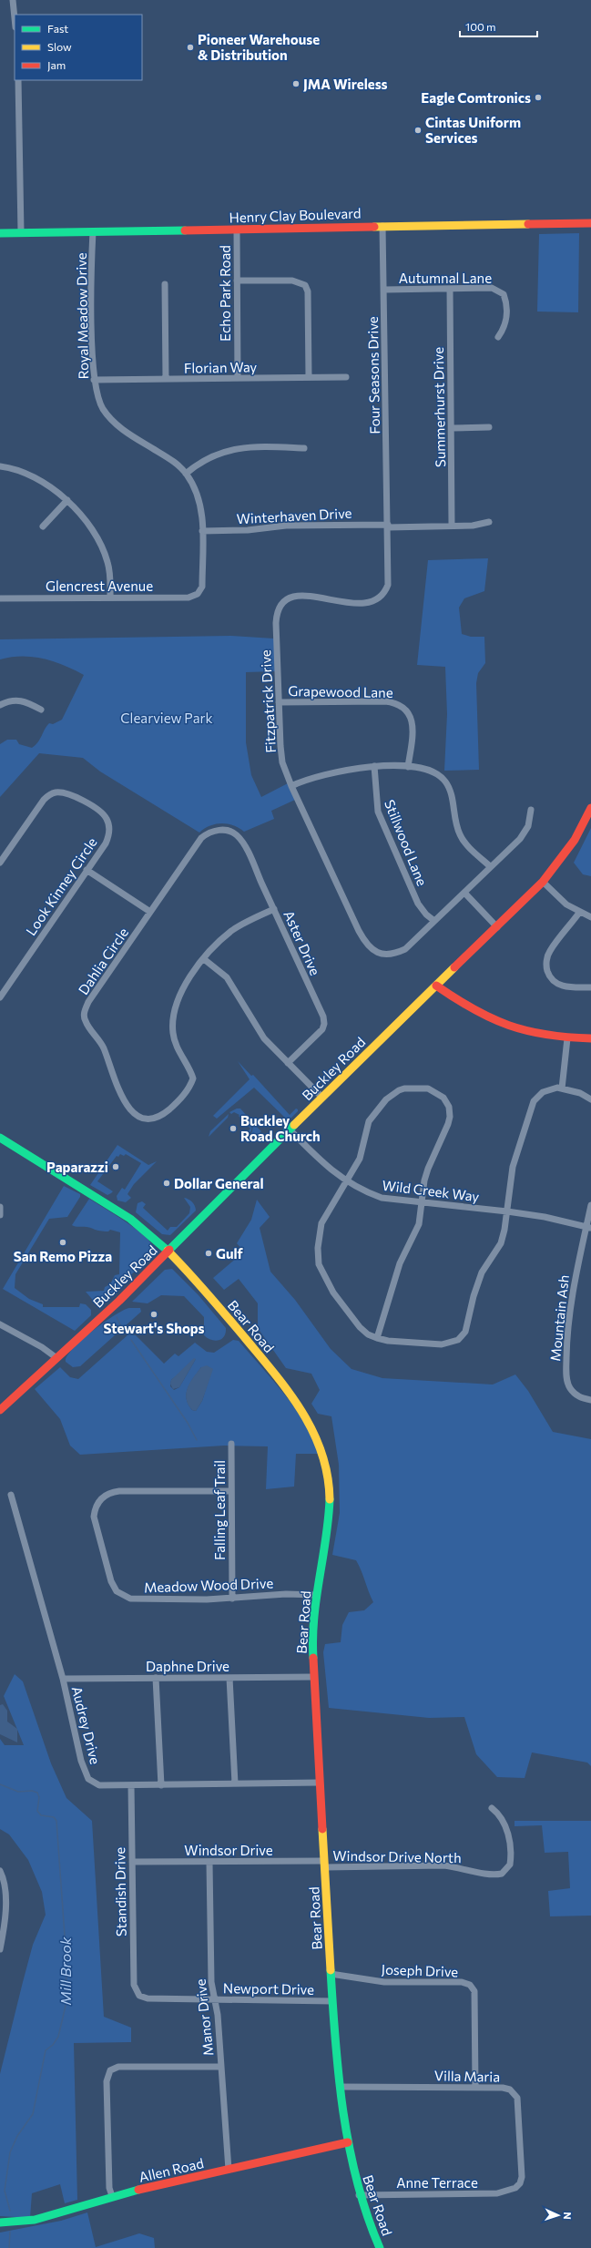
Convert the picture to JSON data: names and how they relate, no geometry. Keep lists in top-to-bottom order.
{
  "streets": {
    "main road": [
      "Henry Clay Boulevard",
      "Buckley Road",
      "Bear Road",
      "Allen Road"
    ],
    "street": [
      "Autumnal Lane",
      "Echo Park Road",
      "Royal Meadow Drive",
      "Florian Way",
      "Four Seasons Drive",
      "Summerhurst Drive",
      "Winterhaven Drive",
      "Glencrest Avenue",
      "Grapewood Lane",
      "Fitzpatrick Drive",
      "Stillwood Lane",
      "Look Kinney Circle",
      "Aster Drive",
      "Dahlia Circle",
      "Wild Creek Way",
      "Mountain Ash",
      "Falling Leaf Trail",
      "Meadow Wood Drive",
      "Daphne Drive",
      "Audrey Drive",
      "Windsor Drive",
      "Windsor Drive North",
      "Standish Drive",
      "Joseph Drive",
      "Newport Drive",
      "Manor Drive",
      "Villa Maria",
      "Anne Terrace"
    ]
  },
  "crossings": [
    ["Henry Clay Boulevard", "Echo Park Road"],
    ["Henry Clay Boulevard", "Royal Meadow Drive"],
    ["Henry Clay Boulevard", "Four Seasons Drive"],
    ["Autumnal Lane", "Four Seasons Drive"],
    ["Autumnal Lane", "Summerhurst Drive"],
    ["Echo Park Road", "Florian Way"],
    ["Royal Meadow Drive", "Florian Way"],
    ["Royal Meadow Drive", "Winterhaven Drive"],
    ["Royal Meadow Drive", "Glencrest Avenue"],
    ["Four Seasons Drive", "Winterhaven Drive"],
    ["Four Seasons Drive", "Fitzpatrick Drive"],
    ["Summerhurst Drive", "Winterhaven Drive"],
    ["Winterhaven Drive", "Fitzpatrick Drive"],
    ["Grapewood Lane", "Fitzpatrick Drive"],
    ["Fitzpatrick Drive", "Stillwood Lane"],
    ["Aster Drive", "Dahlia Circle"],
    ["Buckley Road", "Wild Creek Way"],
    ["Buckley Road", "Bear Road"],
    ["Wild Creek Way", "Mountain Ash"],
    ["Bear Road", "Meadow Wood Drive"],
    ["Bear Road", "Daphne Drive"],
    ["Bear Road", "Audrey Drive"],
    ["Bear Road", "Windsor Drive"],
    ["Bear Road", "Windsor Drive North"],
    ["Bear Road", "Joseph Drive"],
    ["Bear Road", "Newport Drive"],
    ["Bear Road", "Villa Maria"],
    ["Bear Road", "Allen Road"],
    ["Bear Road", "Anne Terrace"],
    ["Falling Leaf Trail", "Meadow Wood Drive"],
    ["Daphne Drive", "Audrey Drive"],
    ["Audrey Drive", "Standish Drive"],
    ["Windsor Drive", "Windsor Drive North"],
    ["Windsor Drive", "Standish Drive"],
    ["Windsor Drive", "Manor Drive"],
    ["Standish Drive", "Newport Drive"],
    ["Joseph Drive", "Villa Maria"],
    ["Newport Drive", "Manor Drive"],
    ["Manor Drive", "Allen Road"],
    ["Villa Maria", "Anne Terrace"]
  ],
  "water": ["Mill Brook"],
  "parks": ["Clearview Park"],
  "places": [
    "Pioneer Warehouse & Distribution",
    "JMA Wireless",
    "Eagle Comtronics",
    "Cintas Uniform Services",
    "Buckley Road Church",
    "Paparazzi",
    "Dollar General",
    "San Remo Pizza",
    "Gulf",
    "Stewart's Shops"
  ],
  "legend": ["Fast", "Slow", "Jam"],
  "scale_bar": "100 m",
  "north": "right"
}
